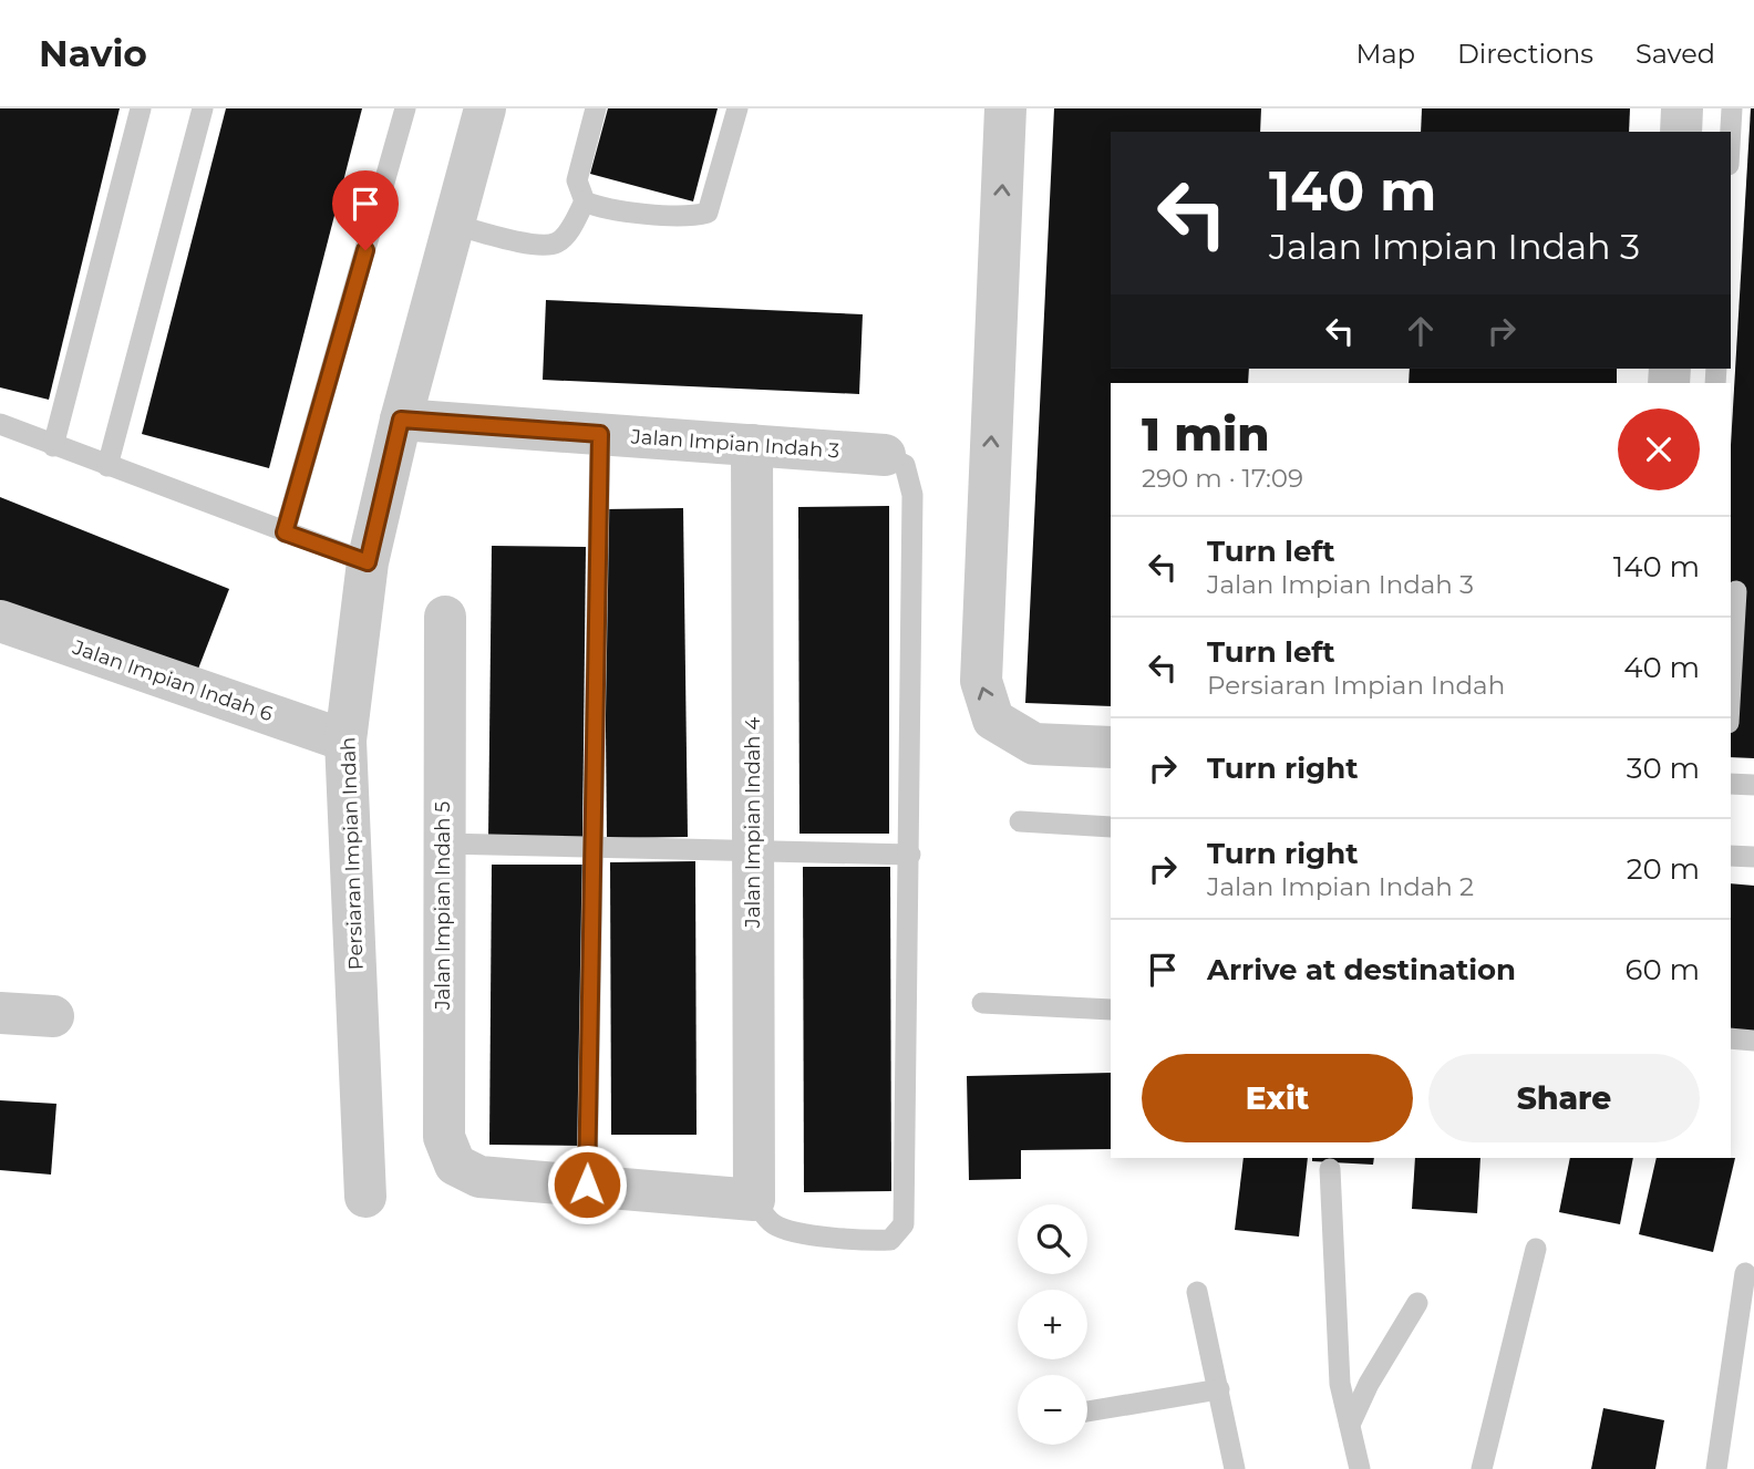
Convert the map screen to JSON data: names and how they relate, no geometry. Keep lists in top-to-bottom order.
{
  "streets": {
    "street": [
      "Jalan Impian Indah 3",
      "Jalan Impian Indah 6",
      "Jalan Impian Indah 4",
      "Persiaran Impian Indah",
      "Jalan Impian Indah 5"
    ]
  },
  "crossings": [
    ["Jalan Impian Indah 3", "Jalan Impian Indah 4"],
    ["Jalan Impian Indah 3", "Persiaran Impian Indah"],
    ["Jalan Impian Indah 6", "Persiaran Impian Indah"]
  ],
  "page": {
    "header": "Navio",
    "nav": ["Map", "Directions", "Saved"],
    "turn": ["140 m", "Jalan Impian Indah 3"],
    "heading": ["1 min", "290 m · 17:09"],
    "list": [
      {
        "name": "Turn left",
        "note": "Jalan Impian Indah 3",
        "value": "140 m"
      },
      {
        "name": "Turn left",
        "note": "Persiaran Impian Indah",
        "value": "40 m"
      },
      {
        "name": "Turn right",
        "value": "30 m"
      },
      {
        "name": "Turn right",
        "note": "Jalan Impian Indah 2",
        "value": "20 m"
      },
      {
        "name": "Arrive at destination",
        "value": "60 m"
      }
    ],
    "buttons": ["Exit", "Share"],
    "map_buttons": ["+", "−"]
  }
}
